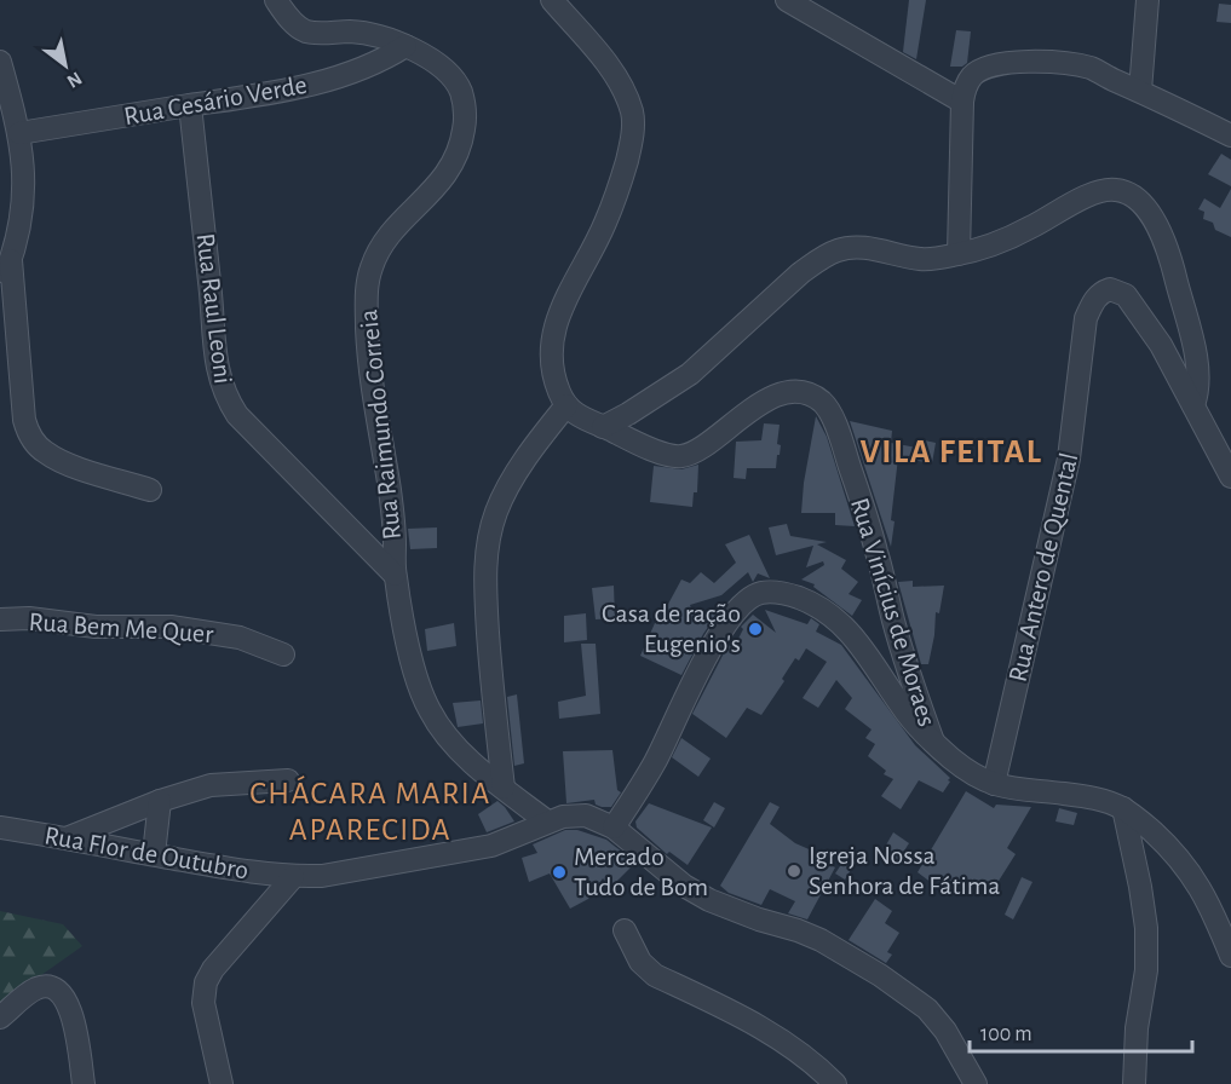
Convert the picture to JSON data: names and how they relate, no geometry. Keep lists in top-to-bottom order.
{
  "streets": {
    "street": [
      "Rua Cesário Verde",
      "Rua Raul Leoni",
      "Rua Raimundo Correia",
      "Rua Antero de Quental",
      "Rua Vinícius de Moraes",
      "Rua Bem Me Quer",
      "Rua Flor de Outubro"
    ]
  },
  "crossings": [
    ["Rua Cesário Verde", "Rua Raul Leoni"],
    ["Rua Cesário Verde", "Rua Raimundo Correia"],
    ["Rua Raul Leoni", "Rua Raimundo Correia"],
    ["Rua Raimundo Correia", "Rua Flor de Outubro"]
  ],
  "districts": ["VILA FEITAL", "CHÁCARA MARIA APARECIDA"],
  "places": ["Casa de ração Eugenio's", "Igreja Nossa Senhora de Fátima", "Mercado Tudo de Bom"],
  "scale_bar": "100 m",
  "north": "bottom right"
}
